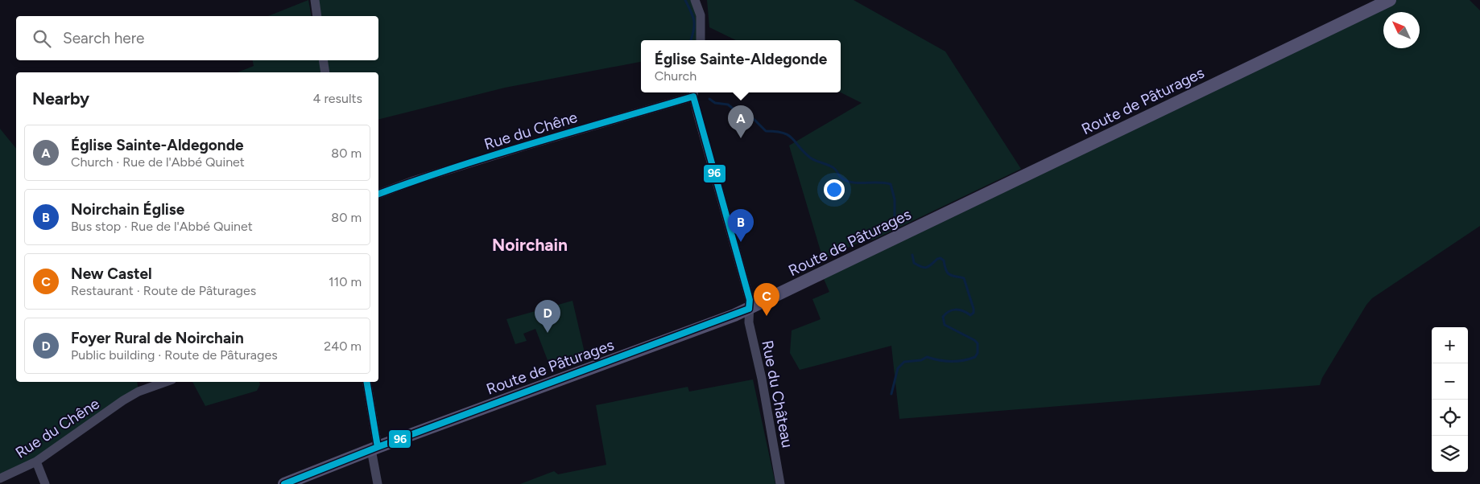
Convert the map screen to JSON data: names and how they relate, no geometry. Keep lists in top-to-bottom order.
{
  "streets": {
    "main road": ["Route de Pâturages"],
    "street": ["Rue du Chêne", "Rue du Château"]
  },
  "crossings": [
    ["Route de Pâturages", "Rue du Château"],
    ["Rue du Chêne", "Rue du Château"]
  ],
  "districts": ["Noirchain"],
  "lines": ["transit line 96"],
  "north": "top left",
  "page": {
    "search": "Search here",
    "popup": ["Église Sainte-Aldegonde", "Church"],
    "heading": ["Nearby", "4 results"],
    "pins": [
      "A",
      "B",
      "C",
      "D"
    ],
    "list": [
      {
        "mark": "A",
        "name": "Église Sainte-Aldegonde",
        "note": "Church · Rue de l'Abbé Quinet",
        "value": "80 m"
      },
      {
        "mark": "B",
        "name": "Noirchain Église",
        "note": "Bus stop · Rue de l'Abbé Quinet",
        "value": "80 m"
      },
      {
        "mark": "C",
        "name": "New Castel",
        "note": "Restaurant · Route de Pâturages",
        "value": "110 m"
      },
      {
        "mark": "D",
        "name": "Foyer Rural de Noirchain",
        "note": "Public building · Route de Pâturages",
        "value": "240 m"
      }
    ],
    "map_buttons": ["+", "−"]
  }
}
